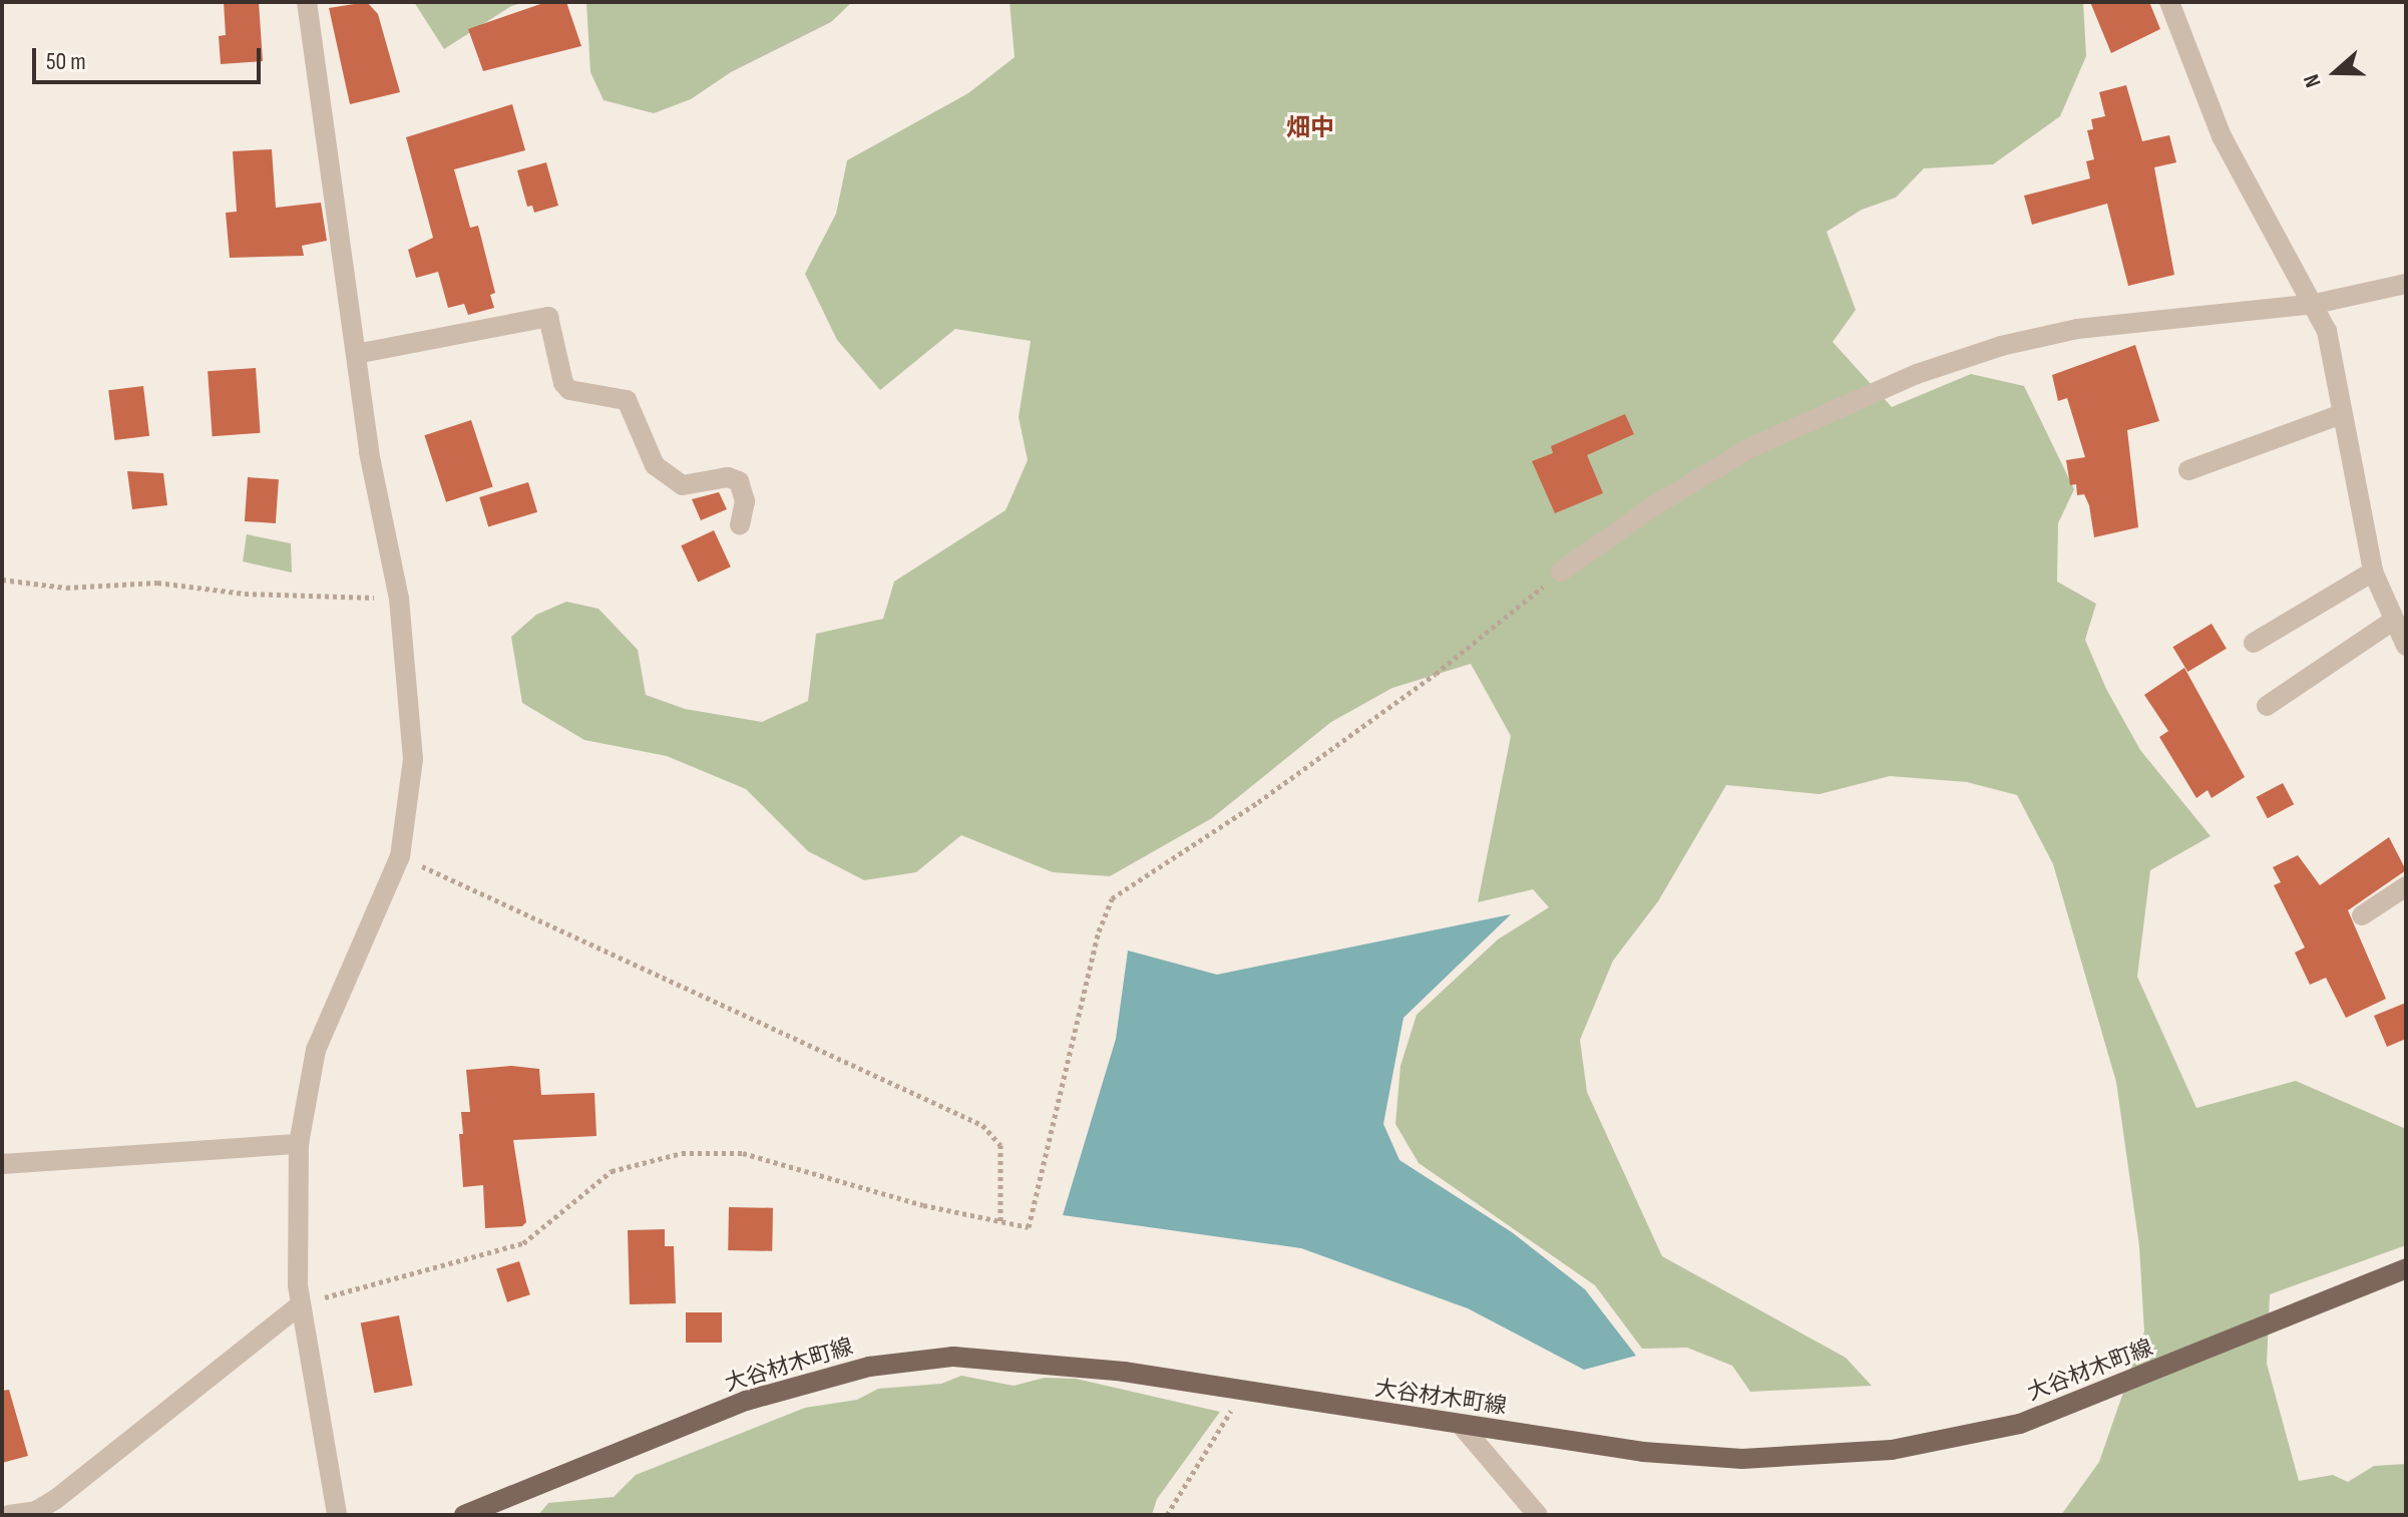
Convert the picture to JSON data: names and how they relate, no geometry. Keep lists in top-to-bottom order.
{
  "streets": {
    "main road": ["大谷材木町線"]
  },
  "districts": ["畑中"],
  "scale_bar": "50 m",
  "north": "left"
}
